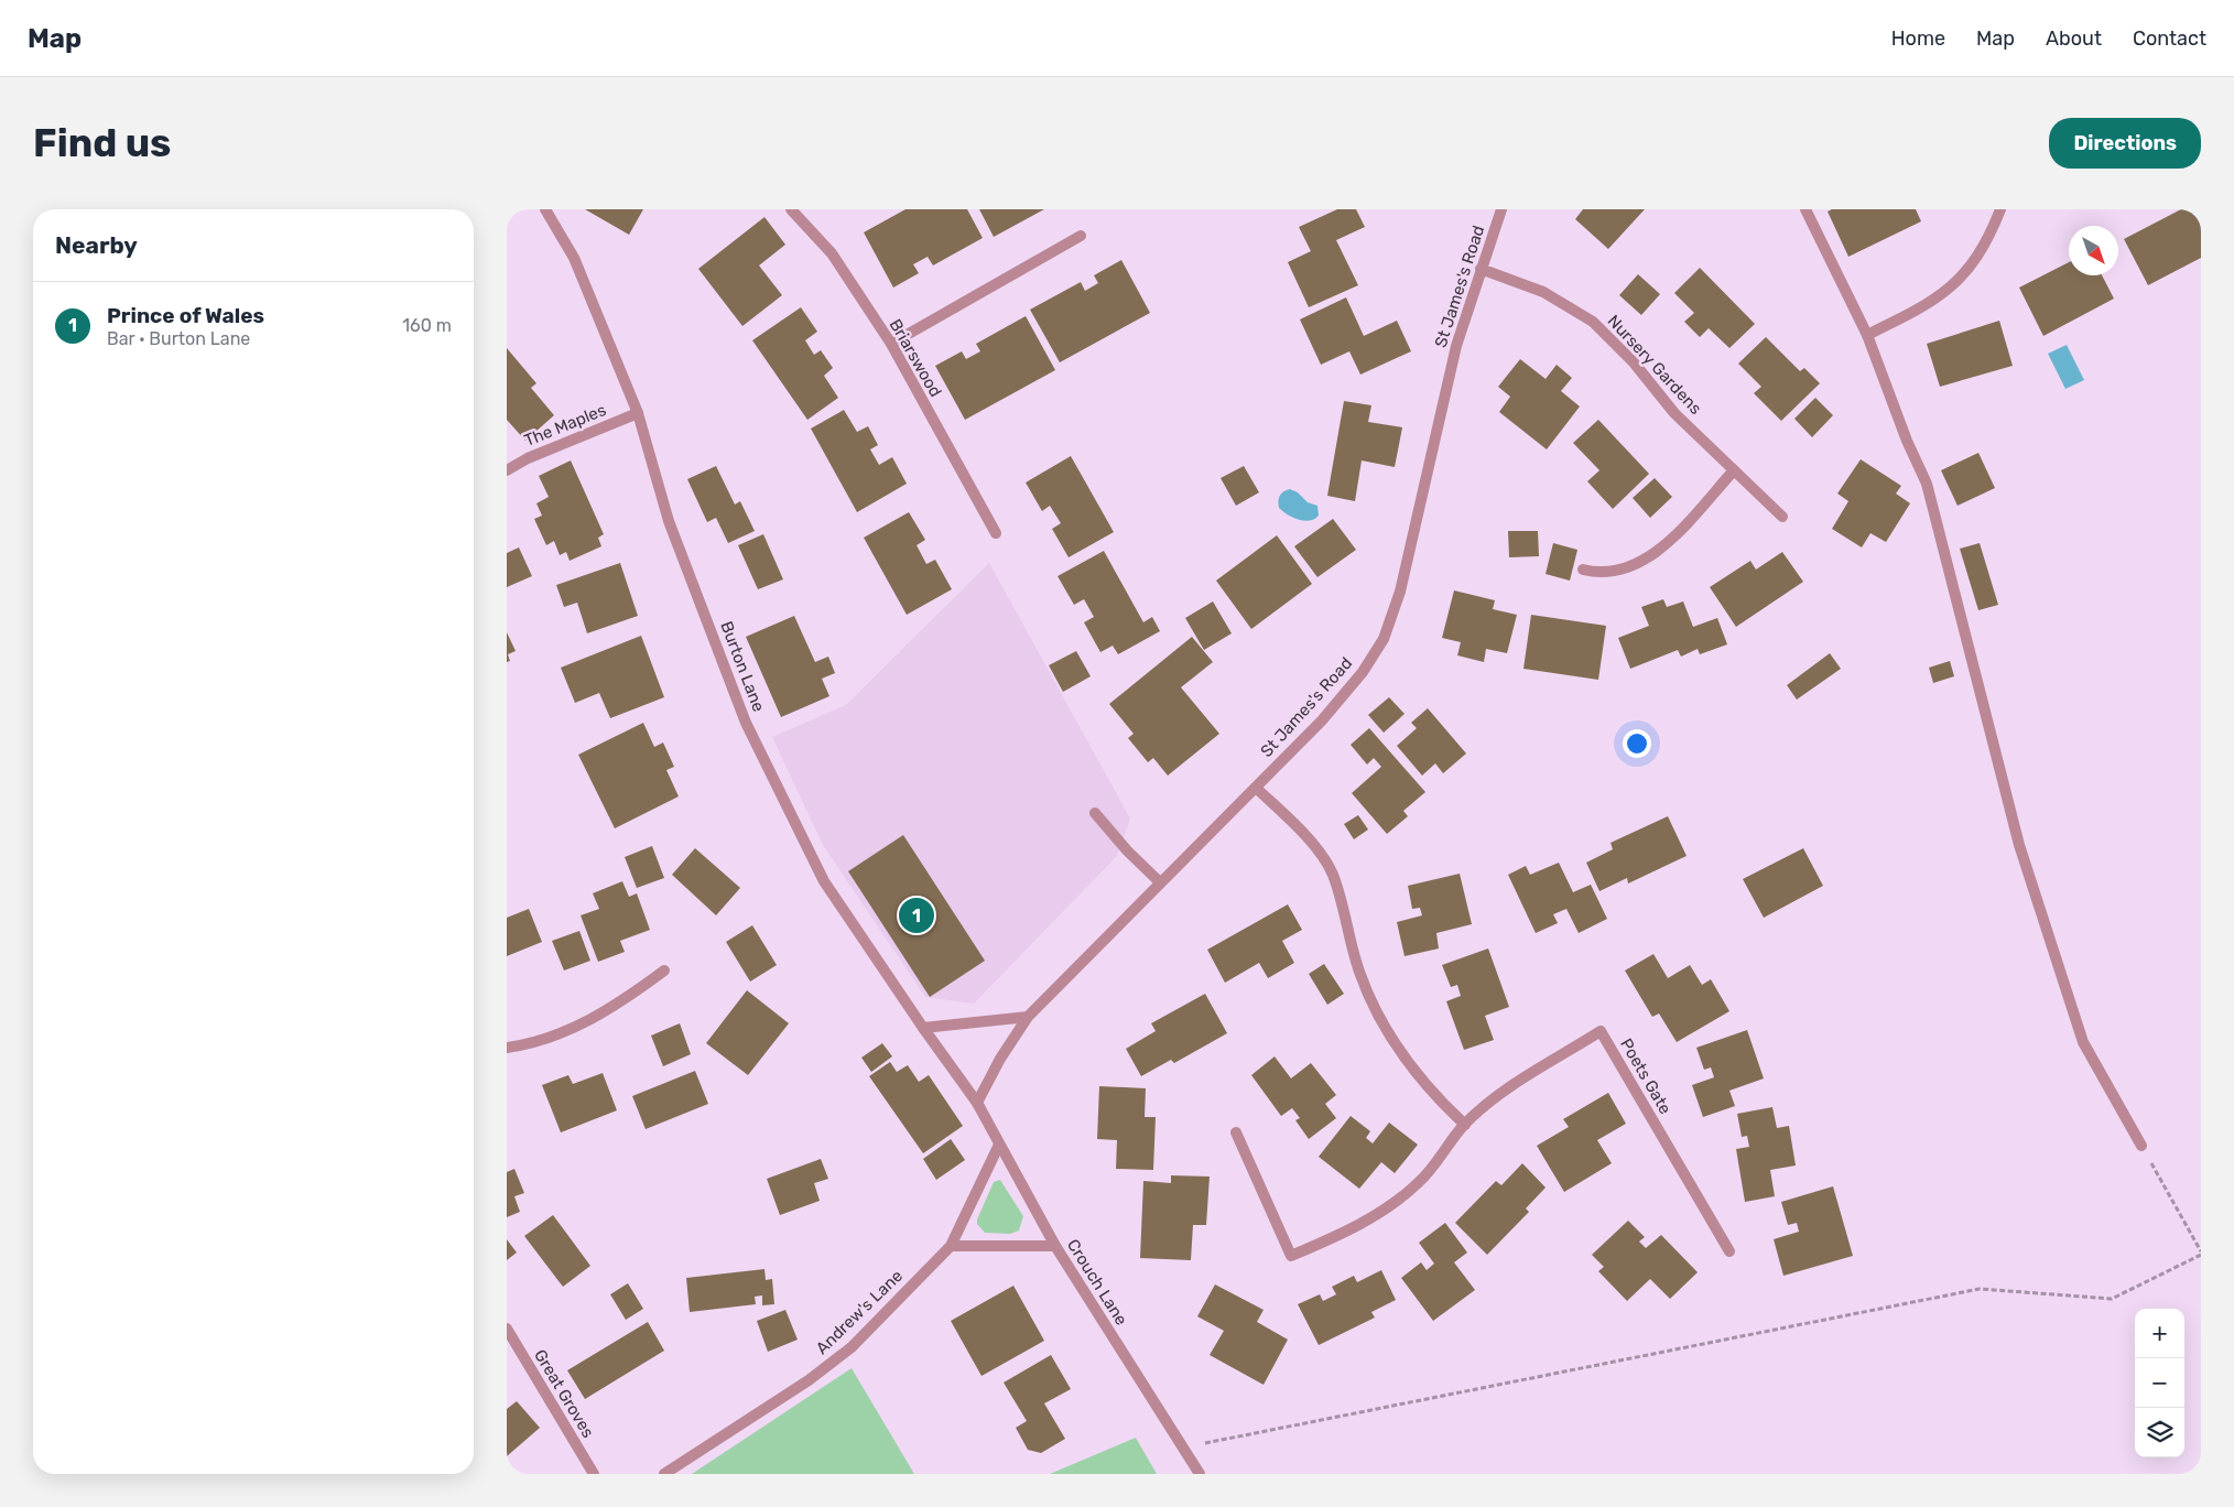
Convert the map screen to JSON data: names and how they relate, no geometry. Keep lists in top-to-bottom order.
{
  "streets": {
    "street": [
      "St James's Road",
      "Briarswood",
      "Nursery Gardens",
      "The Maples",
      "Burton Lane",
      "Poets Gate",
      "Crouch Lane",
      "Andrew's Lane",
      "Great Groves"
    ]
  },
  "crossings": [
    ["St James's Road", "Nursery Gardens"],
    ["St James's Road", "Burton Lane"],
    ["St James's Road", "Crouch Lane"],
    ["The Maples", "Burton Lane"],
    ["Burton Lane", "Crouch Lane"],
    ["Crouch Lane", "Andrew's Lane"]
  ],
  "north": "bottom right",
  "page": {
    "header": "Map",
    "nav": [
      "Home",
      "Map",
      "About",
      "Contact"
    ],
    "buttons": "Directions",
    "title": "Find us",
    "heading": "Nearby",
    "list": [
      {
        "mark": "1",
        "name": "Prince of Wales",
        "note": "Bar · Burton Lane",
        "value": "160 m"
      }
    ],
    "pins": "1",
    "map_buttons": ["+", "−"]
  }
}
